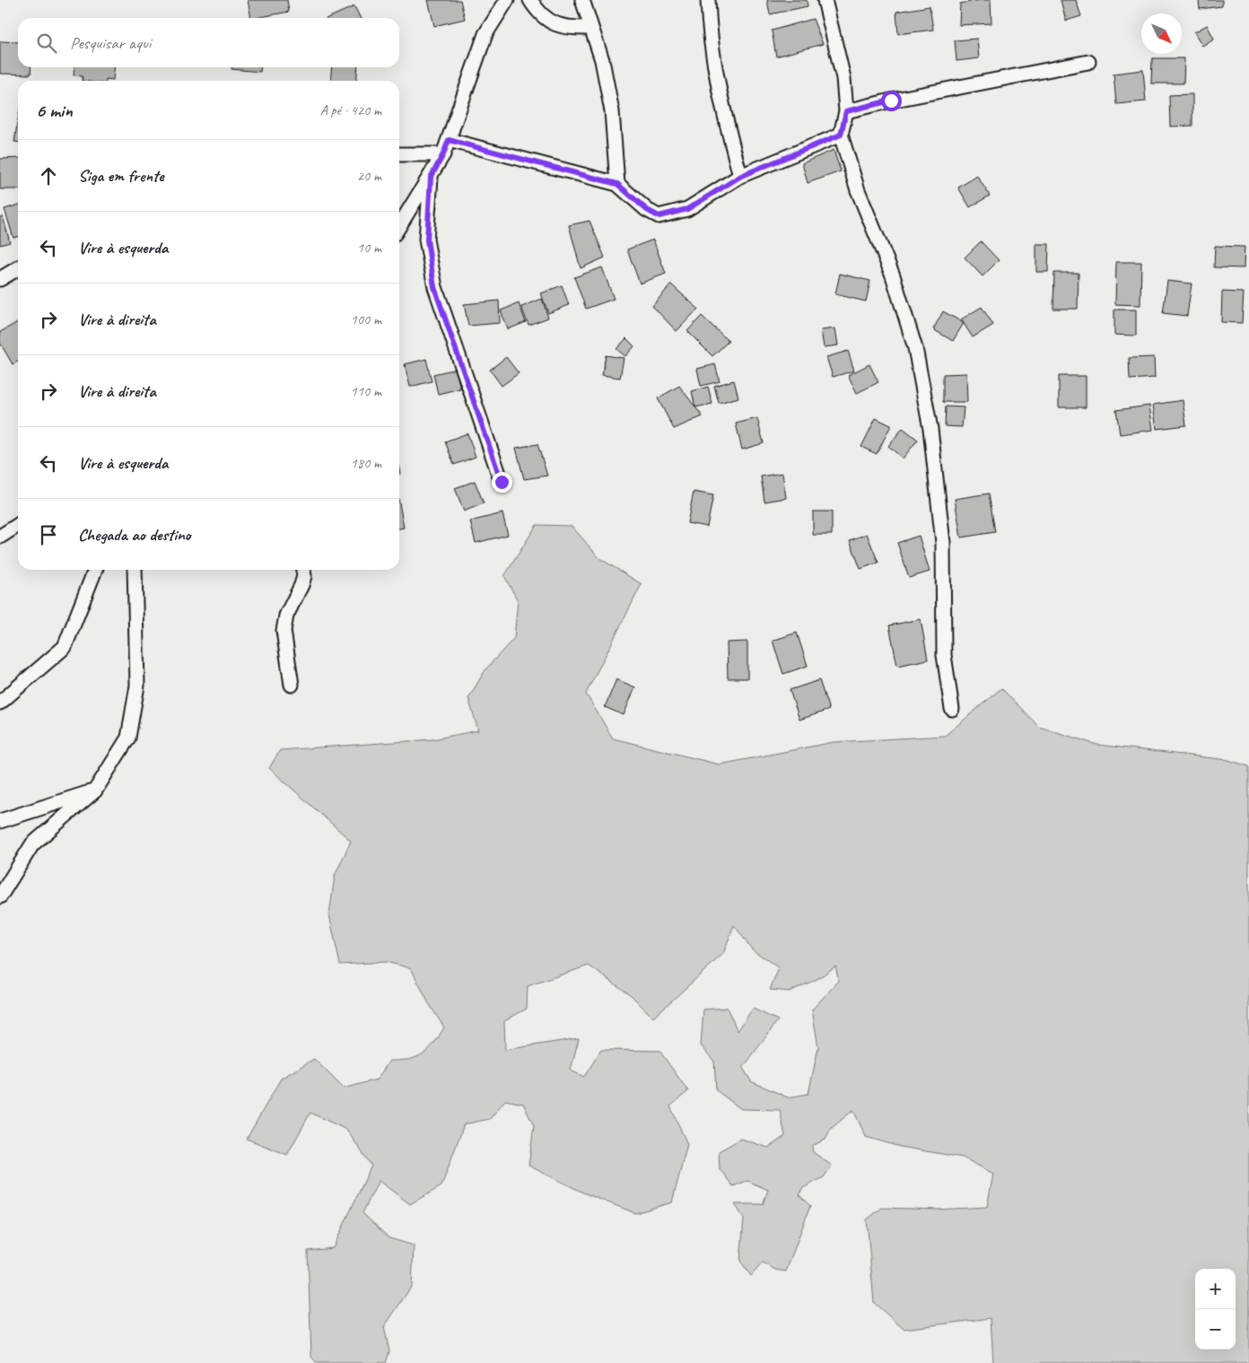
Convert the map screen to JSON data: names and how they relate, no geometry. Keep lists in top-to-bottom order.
{
  "north": "bottom right",
  "page": {
    "search": "Pesquisar aqui",
    "heading": ["6 min", "A pé · 420 m"],
    "list": [
      ["Siga em frente", "20 m"],
      ["Vire à esquerda", "10 m"],
      ["Vire à direita", "100 m"],
      ["Vire à direita", "110 m"],
      ["Vire à esquerda", "180 m"],
      "Chegada ao destino"
    ],
    "map_buttons": ["+", "−"]
  }
}
